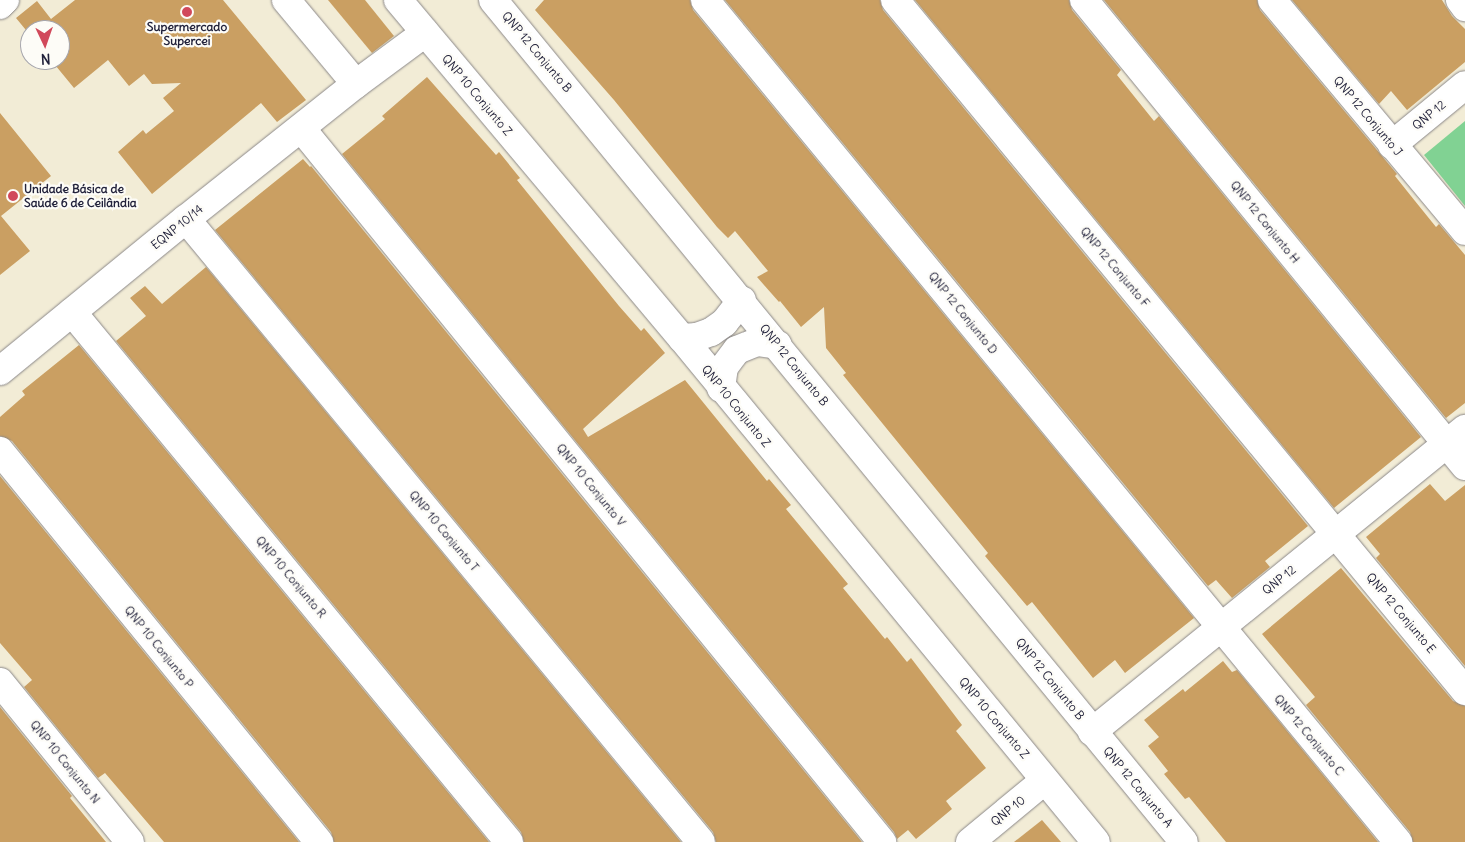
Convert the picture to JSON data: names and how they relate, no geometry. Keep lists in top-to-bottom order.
{
  "streets": {
    "street": [
      "QNP 12 Conjunto B",
      "QNP 10 Conjunto Z",
      "QNP 12",
      "QNP 12 Conjunto J",
      "QNP 12 Conjunto H",
      "EQNP 10/14",
      "QNP 12 Conjunto F",
      "QNP 12 Conjunto D",
      "QNP 10 Conjunto V",
      "QNP 10 Conjunto T",
      "QNP 10 Conjunto R",
      "QNP 12 Conjunto E",
      "QNP 10 Conjunto P",
      "QNP 12 Conjunto C",
      "QNP 10 Conjunto N",
      "QNP 12 Conjunto A",
      "QNP 10"
    ]
  },
  "crossings": [
    ["QNP 12 Conjunto B", "QNP 12"],
    ["QNP 12 Conjunto B", "QNP 12 Conjunto A"],
    ["QNP 10 Conjunto Z", "EQNP 10/14"],
    ["QNP 10 Conjunto Z", "QNP 10"],
    ["QNP 12", "QNP 12 Conjunto J"],
    ["QNP 12", "QNP 12 Conjunto H"],
    ["QNP 12", "QNP 12 Conjunto F"],
    ["QNP 12", "QNP 12 Conjunto D"],
    ["QNP 12", "QNP 12 Conjunto E"],
    ["QNP 12", "QNP 12 Conjunto C"],
    ["QNP 12", "QNP 12 Conjunto A"],
    ["EQNP 10/14", "QNP 10 Conjunto V"],
    ["EQNP 10/14", "QNP 10 Conjunto T"],
    ["EQNP 10/14", "QNP 10 Conjunto R"],
    ["QNP 12 Conjunto F", "QNP 12 Conjunto E"],
    ["QNP 12 Conjunto D", "QNP 12 Conjunto C"]
  ],
  "places": ["Supermercado Supercei", "Unidade Básica de Saúde 6 de Ceilândia"],
  "north": "bottom"
}
